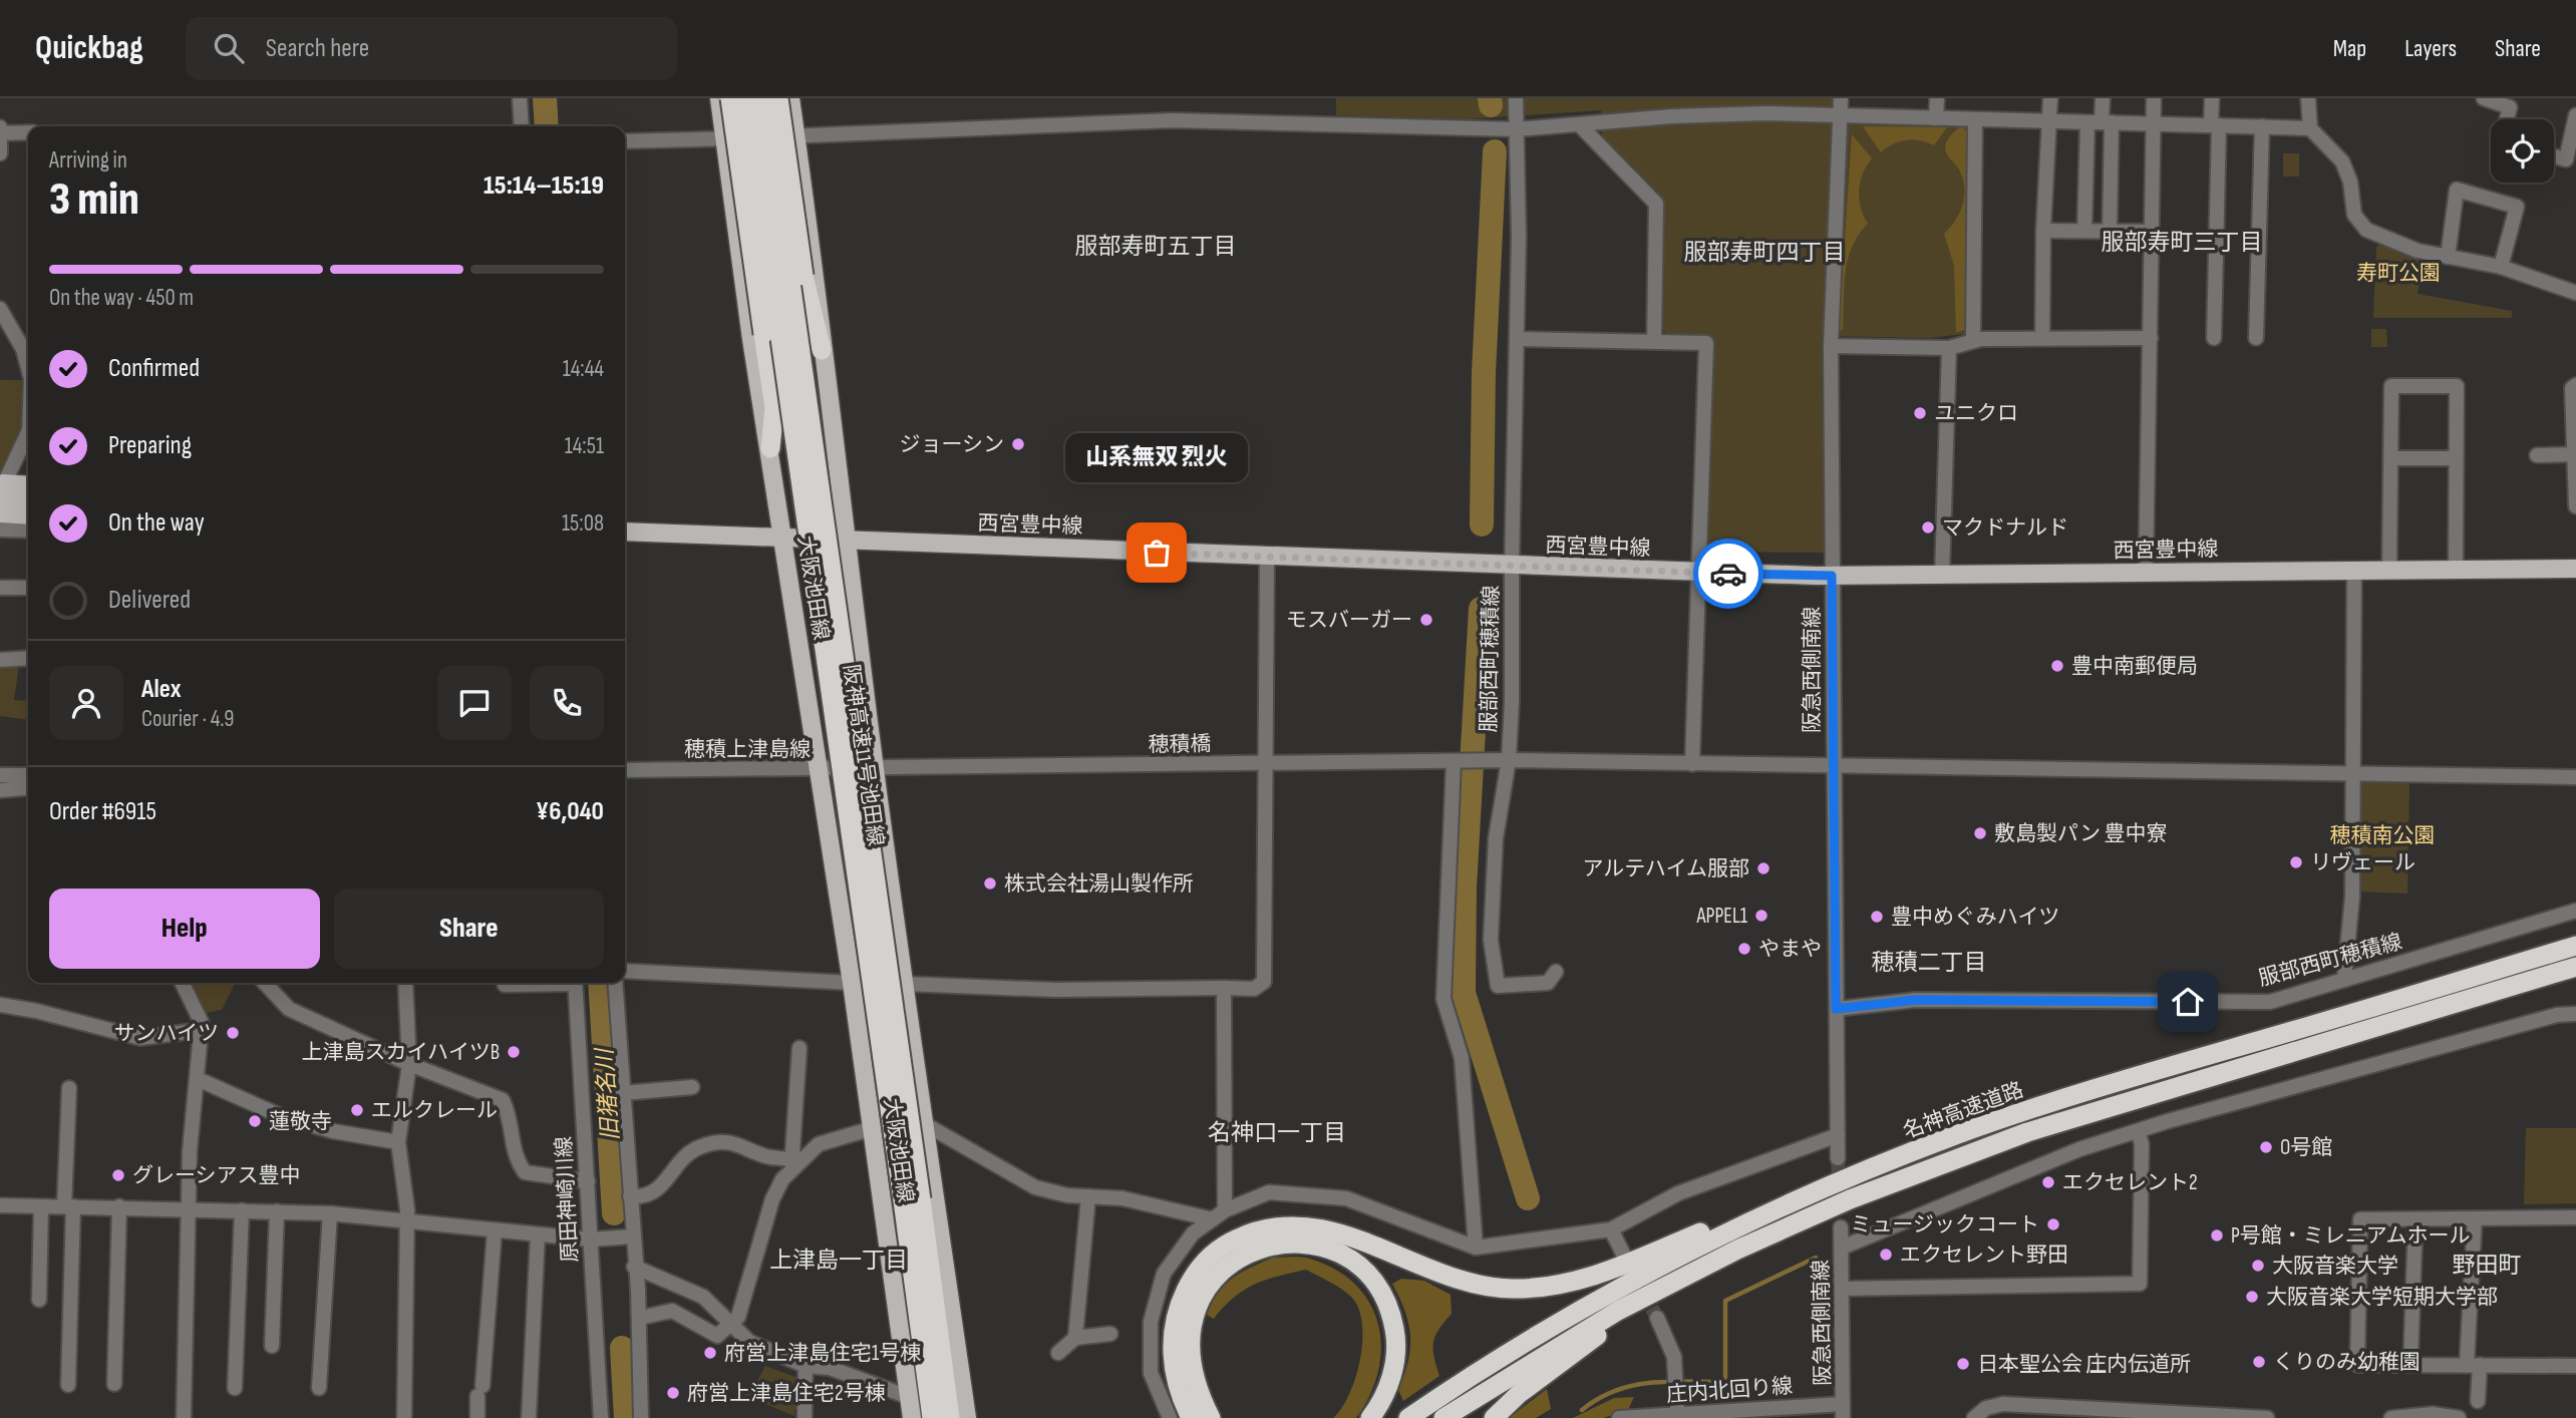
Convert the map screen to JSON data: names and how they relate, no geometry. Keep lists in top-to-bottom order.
{
  "streets": {
    "highway": ["阪神高速11号池田線", "名神高速道路"],
    "main road": ["西宮豊中線", "大阪池田線"],
    "street": [
      "服部西町穂積線",
      "阪急西側南線",
      "穂積橋",
      "穂積上津島線",
      "原田神崎川線",
      "庄内北回り線"
    ]
  },
  "crossings": [
    ["西宮豊中線", "大阪池田線"],
    ["西宮豊中線", "服部西町穂積線"],
    ["西宮豊中線", "阪急西側南線"],
    ["大阪池田線", "穂積橋"],
    ["大阪池田線", "穂積上津島線"],
    ["服部西町穂積線", "阪急西側南線"],
    ["服部西町穂積線", "穂積橋"],
    ["阪急西側南線", "穂積橋"],
    ["阪急西側南線", "庄内北回り線"],
    ["穂積橋", "穂積上津島線"]
  ],
  "districts": [
    "服部寿町三丁目",
    "服部寿町五丁目",
    "服部寿町四丁目",
    "穂積二丁目",
    "名神口一丁目",
    "上津島一丁目",
    "野田町"
  ],
  "water": ["旧猪名川"],
  "parks": ["寿町公園", "穂積南公園"],
  "places": [
    "ユニクロ",
    "ジョーシン",
    "マクドナルド",
    "山系無双 烈火",
    "モスバーガー",
    "豊中南郵便局",
    "敷島製パン 豊中寮",
    "リヴェール",
    "アルテハイム服部",
    "株式会社湯山製作所",
    "APPEL1",
    "豊中めぐみハイツ",
    "やまや",
    "サンハイツ",
    "上津島スカイハイツB",
    "エルクレール",
    "蓮敬寺",
    "O号館",
    "グレーシアス豊中",
    "エクセレント2",
    "ミュージックコート",
    "P号館・ミレニアムホール",
    "エクセレント野田",
    "大阪音楽大学",
    "大阪音楽大学短期大学部",
    "府営上津島住宅1号棟",
    "くりのみ幼稚園",
    "日本聖公会 庄内伝道所",
    "府営上津島住宅2号棟"
  ],
  "page": {
    "header": "Quickbag",
    "search": "Search here",
    "nav": ["Map", "Layers", "Share"],
    "heading": ["3 min", "Arriving in", "15:14–15:19"],
    "panel": [
      "Alex",
      "Courier · 4.9",
      "Order #6915",
      "¥6,040"
    ],
    "bar": "On the way · 450 m",
    "list": [
      ["Confirmed", "14:44"],
      ["Preparing", "14:51"],
      ["On the way", "15:08"],
      "Delivered"
    ],
    "bubble": "山系無双 烈火",
    "buttons": ["Help", "Share"]
  }
}
